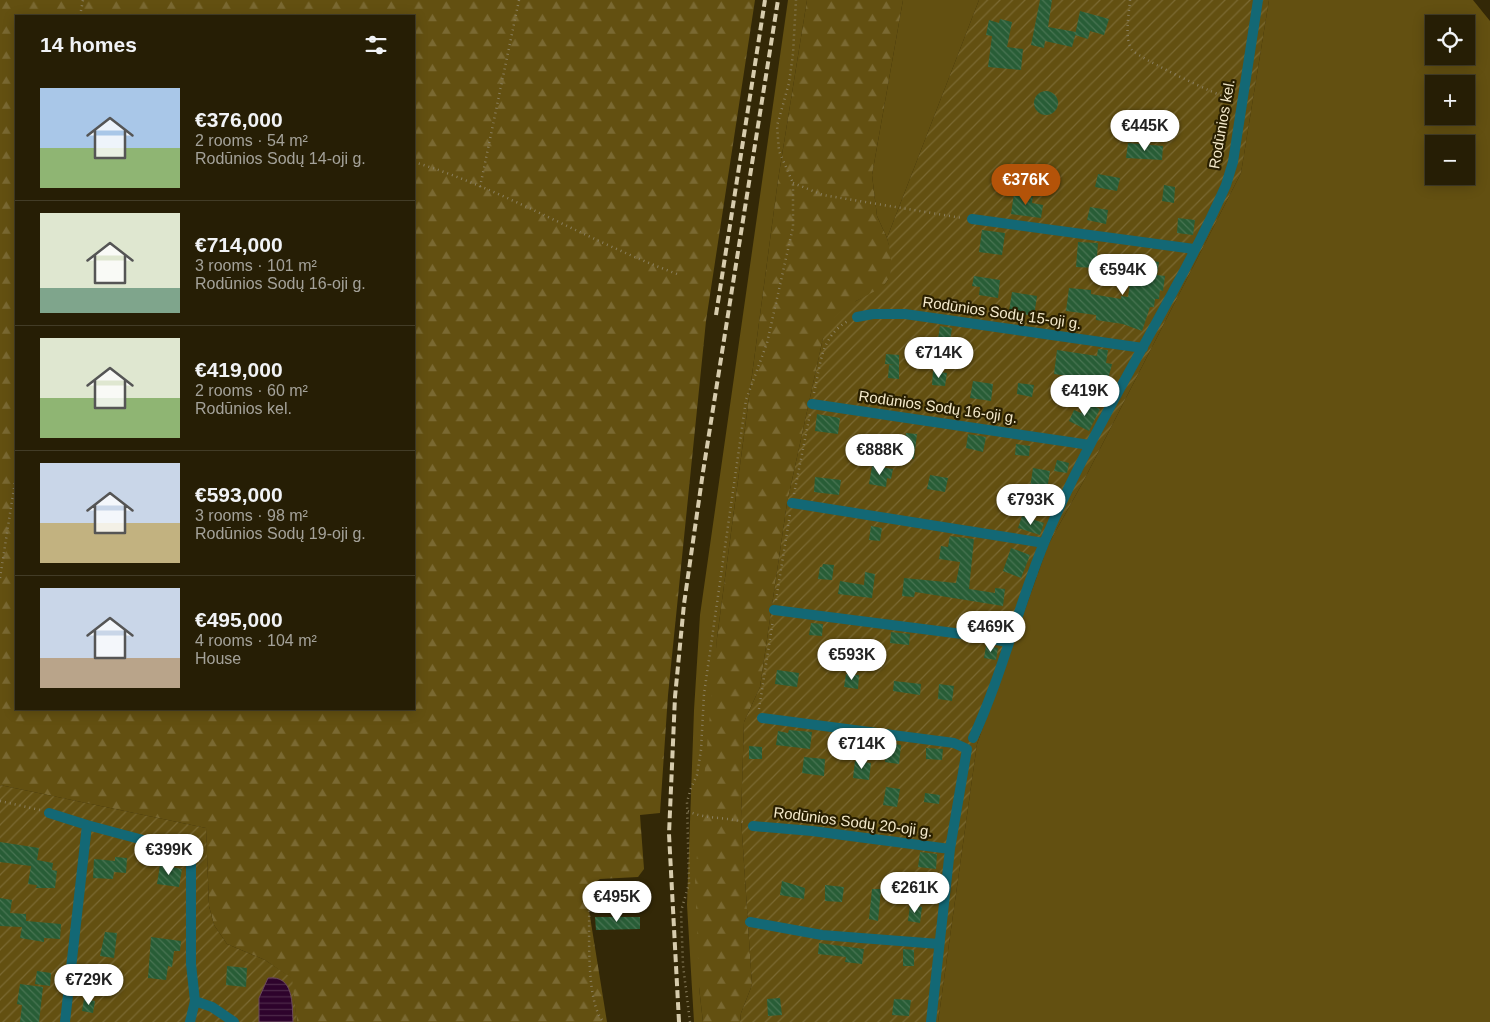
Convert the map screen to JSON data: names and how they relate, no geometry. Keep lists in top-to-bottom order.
{
  "streets": {
    "street": [
      "Rodūnios kel.",
      "Rodūnios Sodų 15-oji g.",
      "Rodūnios Sodų 16-oji g.",
      "Rodūnios Sodų 20-oji g."
    ]
  },
  "crossings": [
    ["Rodūnios kel.", "Rodūnios Sodų 15-oji g."],
    ["Rodūnios kel.", "Rodūnios Sodų 16-oji g."]
  ],
  "page": {
    "map_buttons": ["+", "−"],
    "heading": "14 homes",
    "list": [
      {
        "name": "€376,000",
        "note": "2 rooms · 54 m² · Rodūnios Sodų 14-oji g."
      },
      {
        "name": "€714,000",
        "note": "3 rooms · 101 m² · Rodūnios Sodų 16-oji g."
      },
      {
        "name": "€419,000",
        "note": "2 rooms · 60 m² · Rodūnios kel."
      },
      {
        "name": "€593,000",
        "note": "3 rooms · 98 m² · Rodūnios Sodų 19-oji g."
      },
      {
        "name": "€495,000",
        "note": "4 rooms · 104 m² · House"
      }
    ],
    "price": [
      "€445K",
      "€376K",
      "€594K",
      "€714K",
      "€419K",
      "€888K",
      "€793K",
      "€469K",
      "€593K",
      "€714K",
      "€399K",
      "€261K",
      "€495K",
      "€729K"
    ]
  }
}
